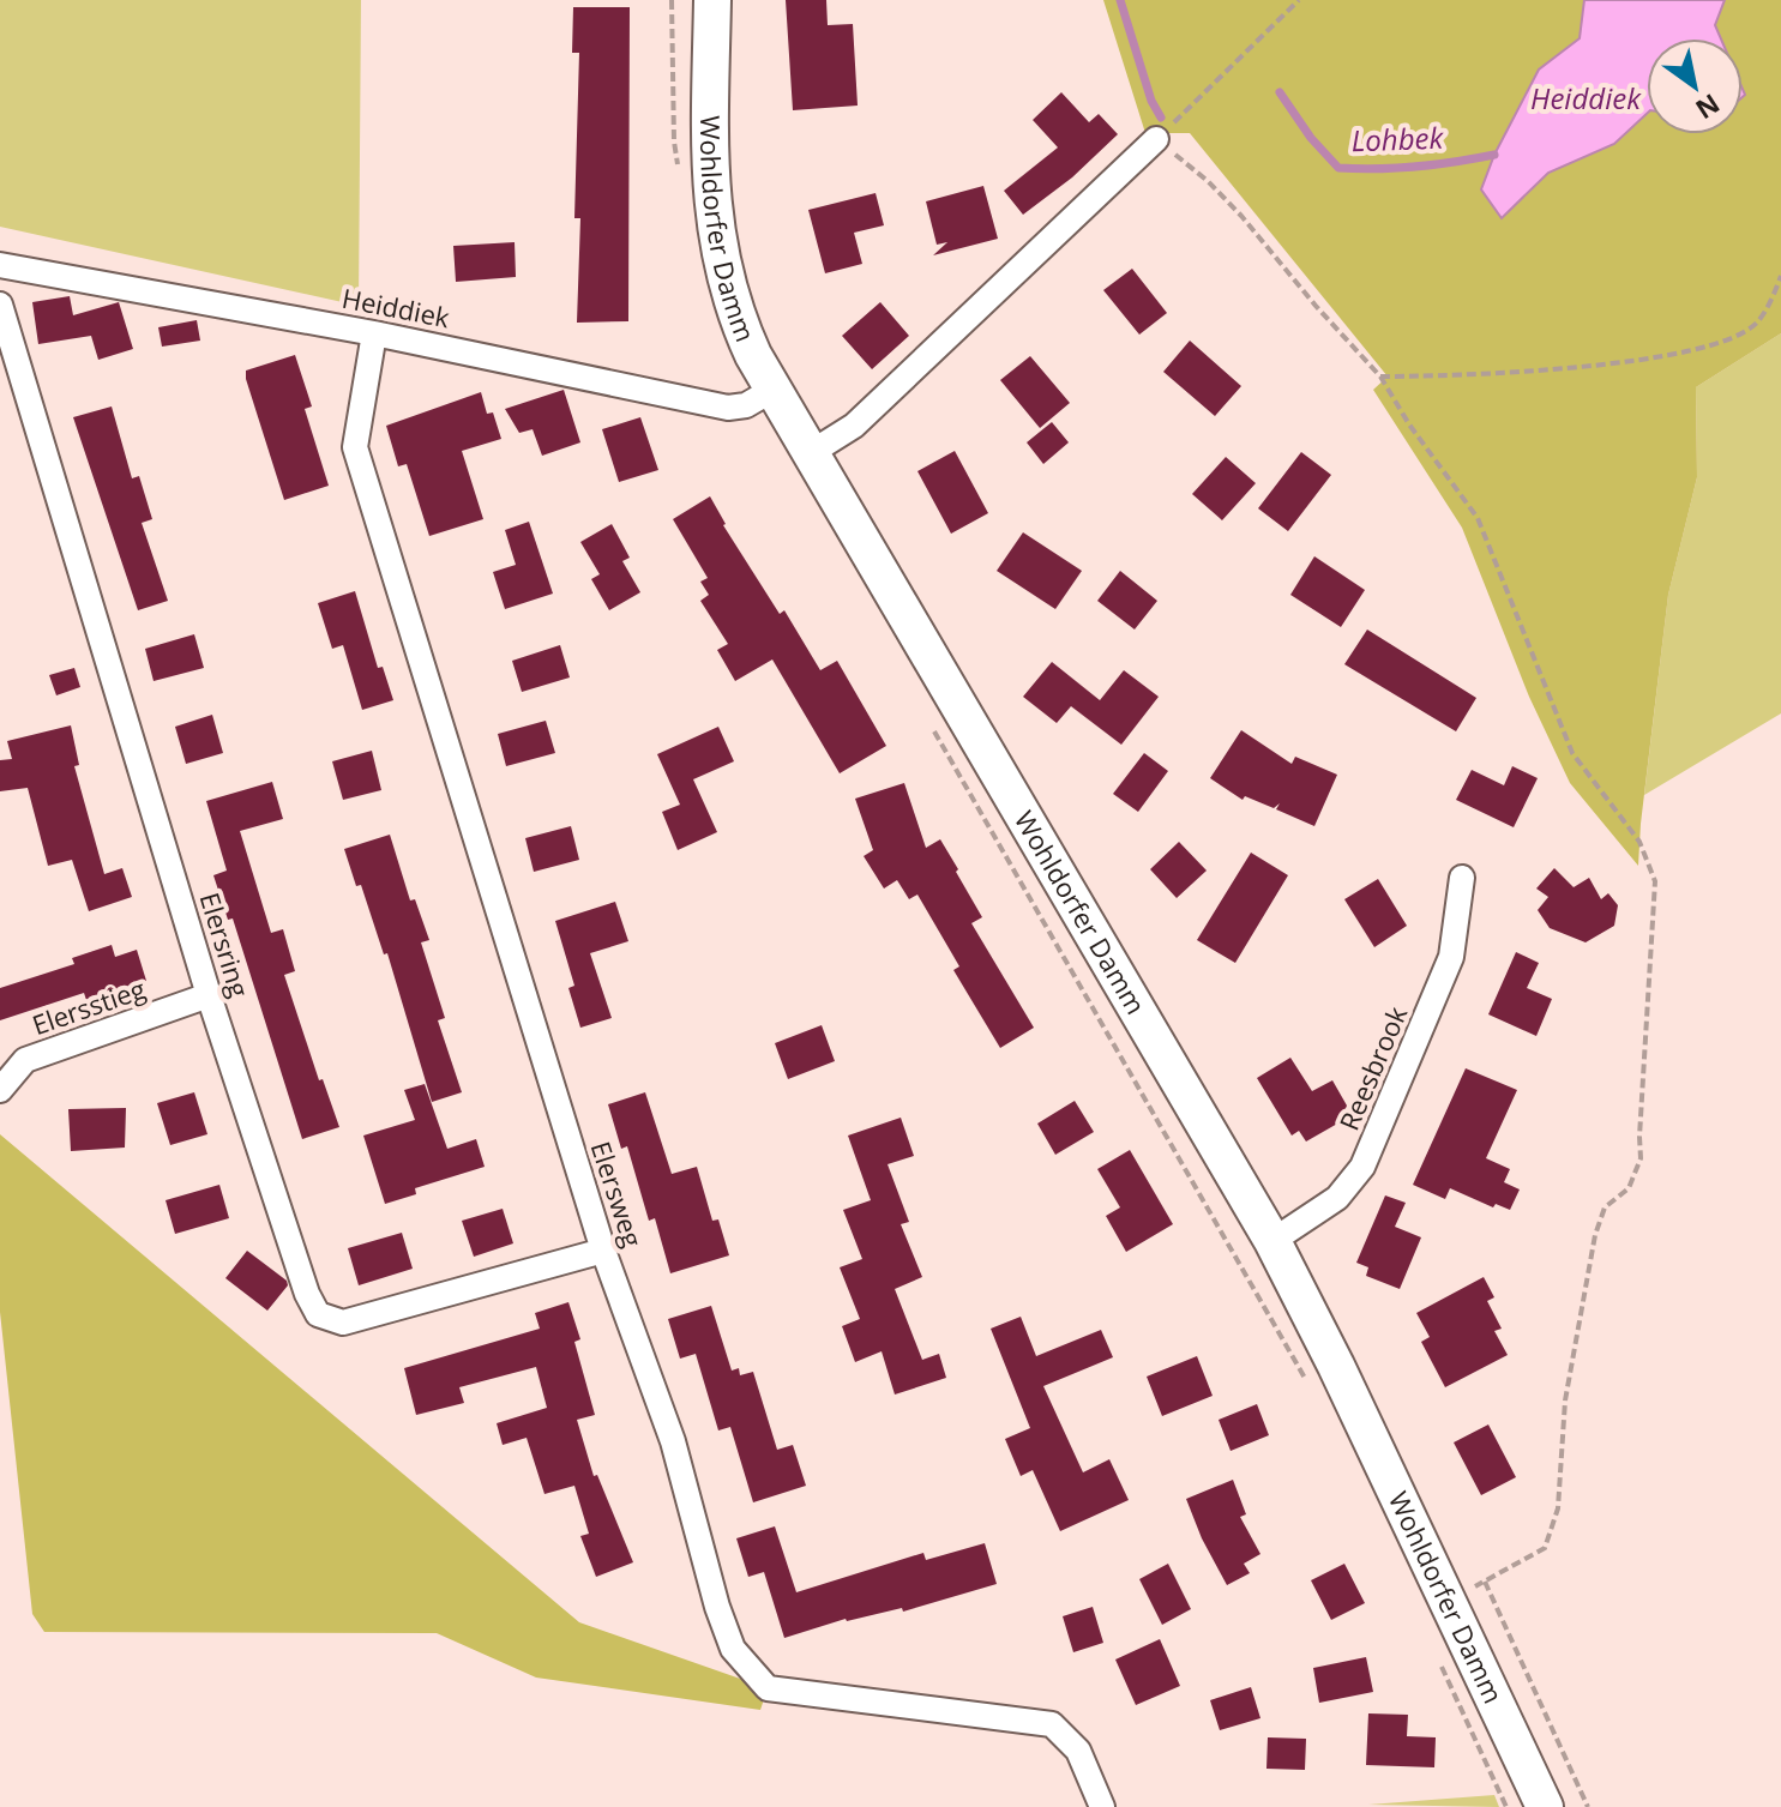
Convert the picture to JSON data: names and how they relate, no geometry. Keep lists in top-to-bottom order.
{
  "streets": {
    "street": [
      "Wohldorfer Damm",
      "Heiddiek",
      "Elersring",
      "Elersstieg",
      "Reesbrook",
      "Elersweg"
    ]
  },
  "crossings": [
    ["Wohldorfer Damm", "Heiddiek"],
    ["Wohldorfer Damm", "Reesbrook"],
    ["Heiddiek", "Elersweg"],
    ["Elersring", "Elersstieg"],
    ["Elersring", "Elersweg"]
  ],
  "water": ["Heiddiek", "Lohbek"],
  "north": "bottom right"
}
